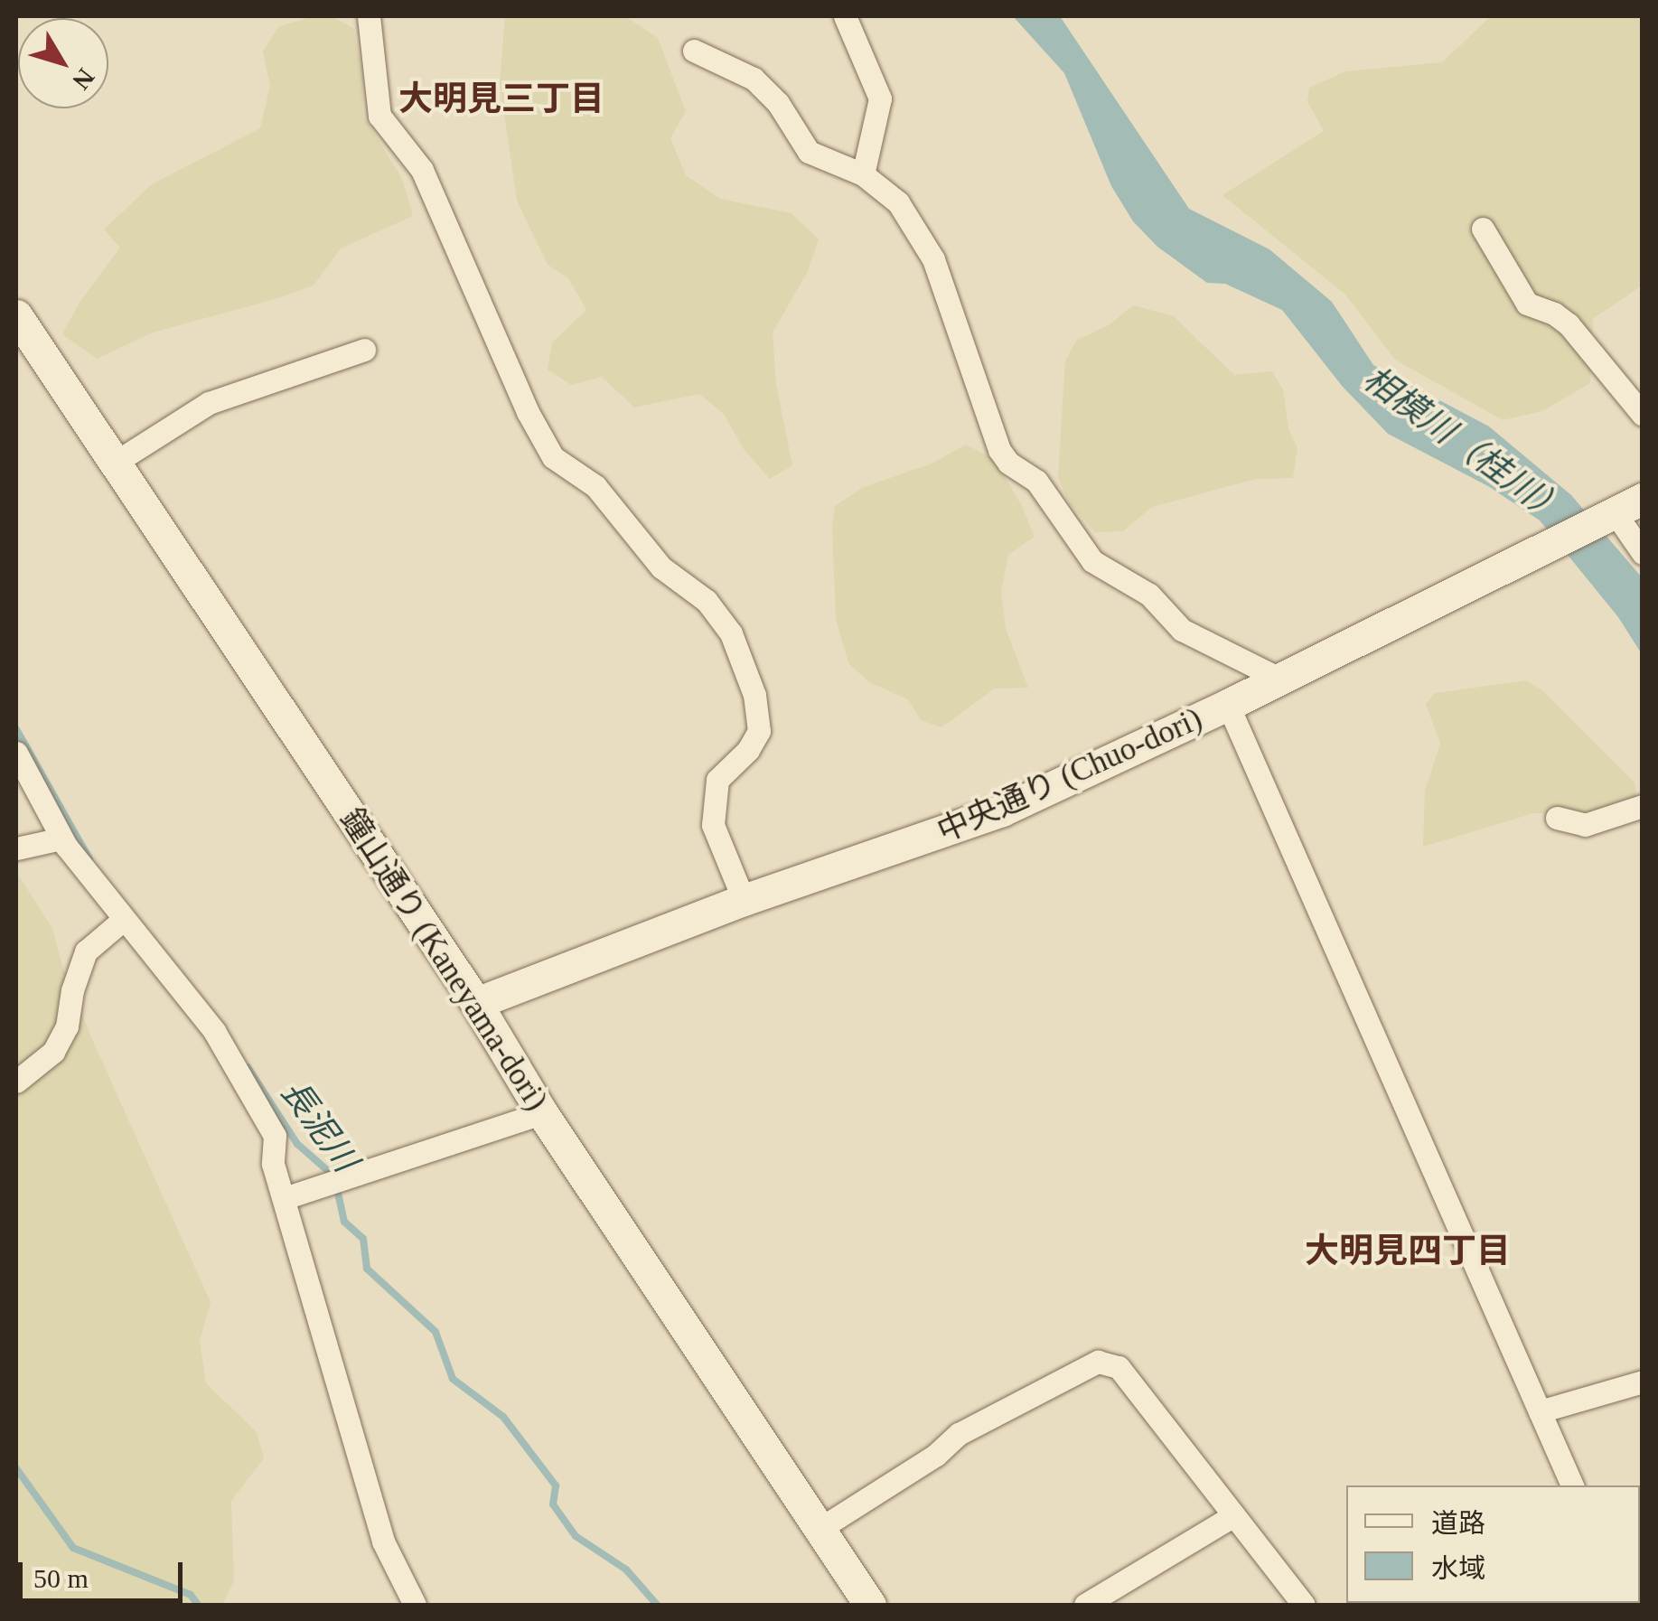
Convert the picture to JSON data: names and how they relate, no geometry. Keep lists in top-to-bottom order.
{
  "streets": {
    "main road": ["中央通り (Chuo-dori)", "鐘山通り (Kaneyama-dori)"]
  },
  "crossings": [
    ["中央通り (Chuo-dori)", "鐘山通り (Kaneyama-dori)"]
  ],
  "districts": ["大明見三丁目", "大明見四丁目"],
  "water": ["相模川（桂川）", "長泥川"],
  "legend": ["道路", "水域"],
  "scale_bar": "50 m",
  "north": "bottom right"
}
